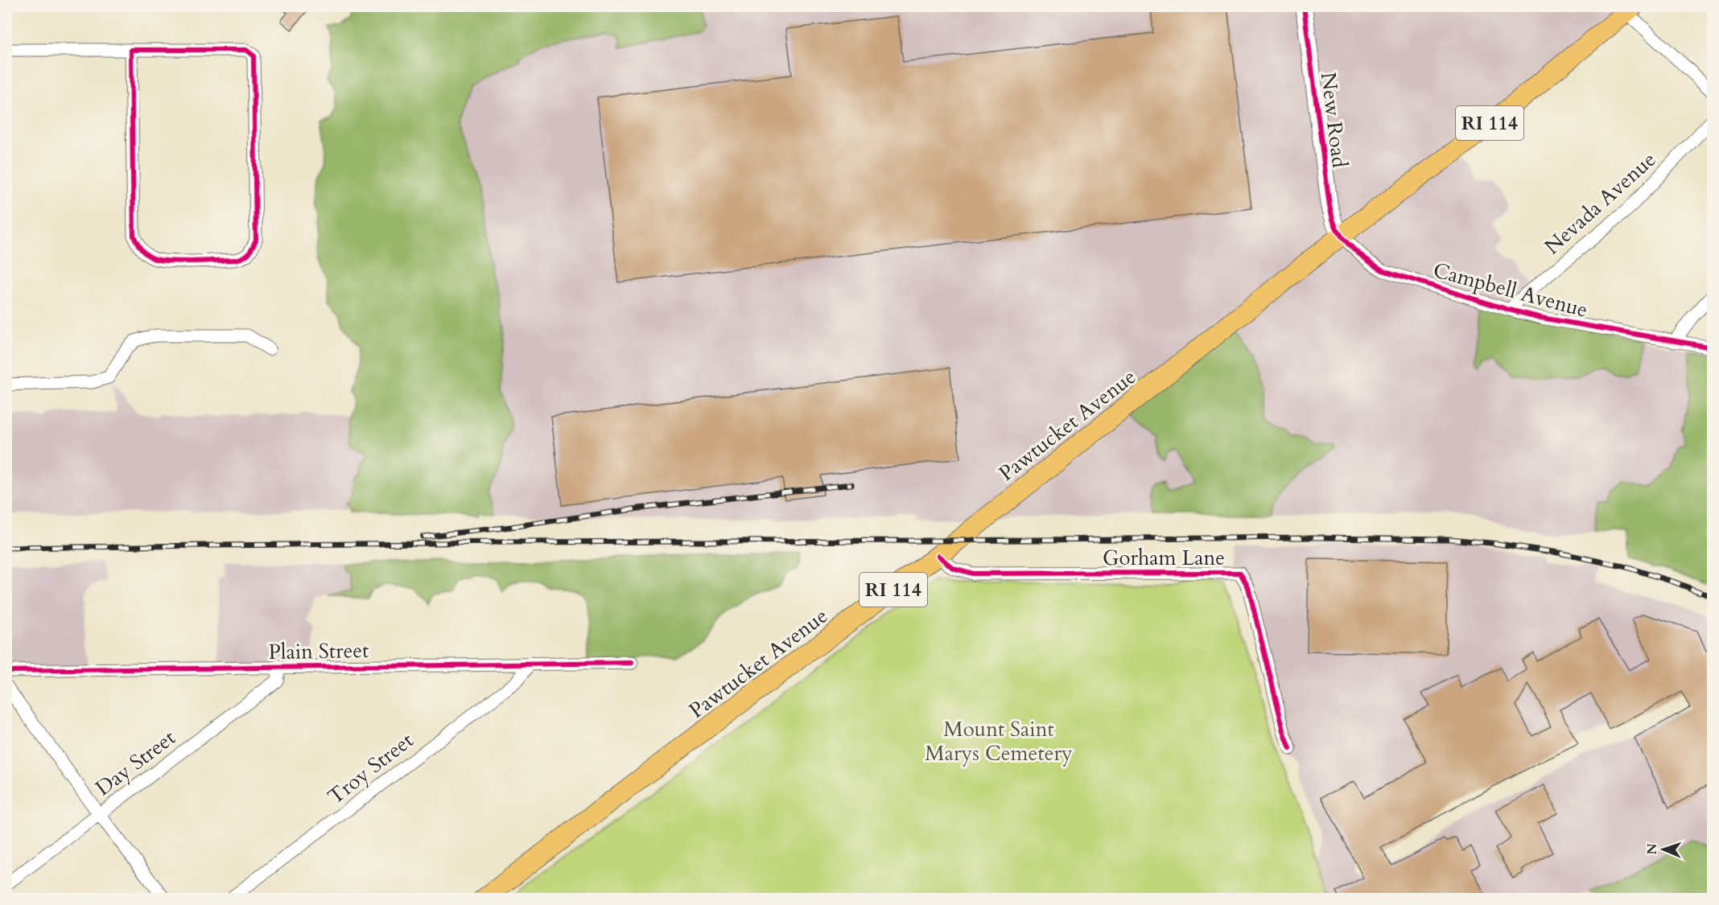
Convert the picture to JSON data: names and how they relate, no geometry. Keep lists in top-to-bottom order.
{
  "streets": {
    "main road": ["RI 114", "Pawtucket Avenue"],
    "street": [
      "New Road",
      "Nevada Avenue",
      "Campbell Avenue",
      "Gorham Lane",
      "Plain Street",
      "Day Street",
      "Troy Street"
    ]
  },
  "crossings": [
    ["New Road", "Campbell Avenue"],
    ["New Road", "Pawtucket Avenue"],
    ["Nevada Avenue", "Campbell Avenue"],
    ["Campbell Avenue", "Pawtucket Avenue"],
    ["Pawtucket Avenue", "Gorham Lane"],
    ["Plain Street", "Day Street"],
    ["Plain Street", "Troy Street"]
  ],
  "parks": ["Mount Saint Marys Cemetery"],
  "north": "left"
}
